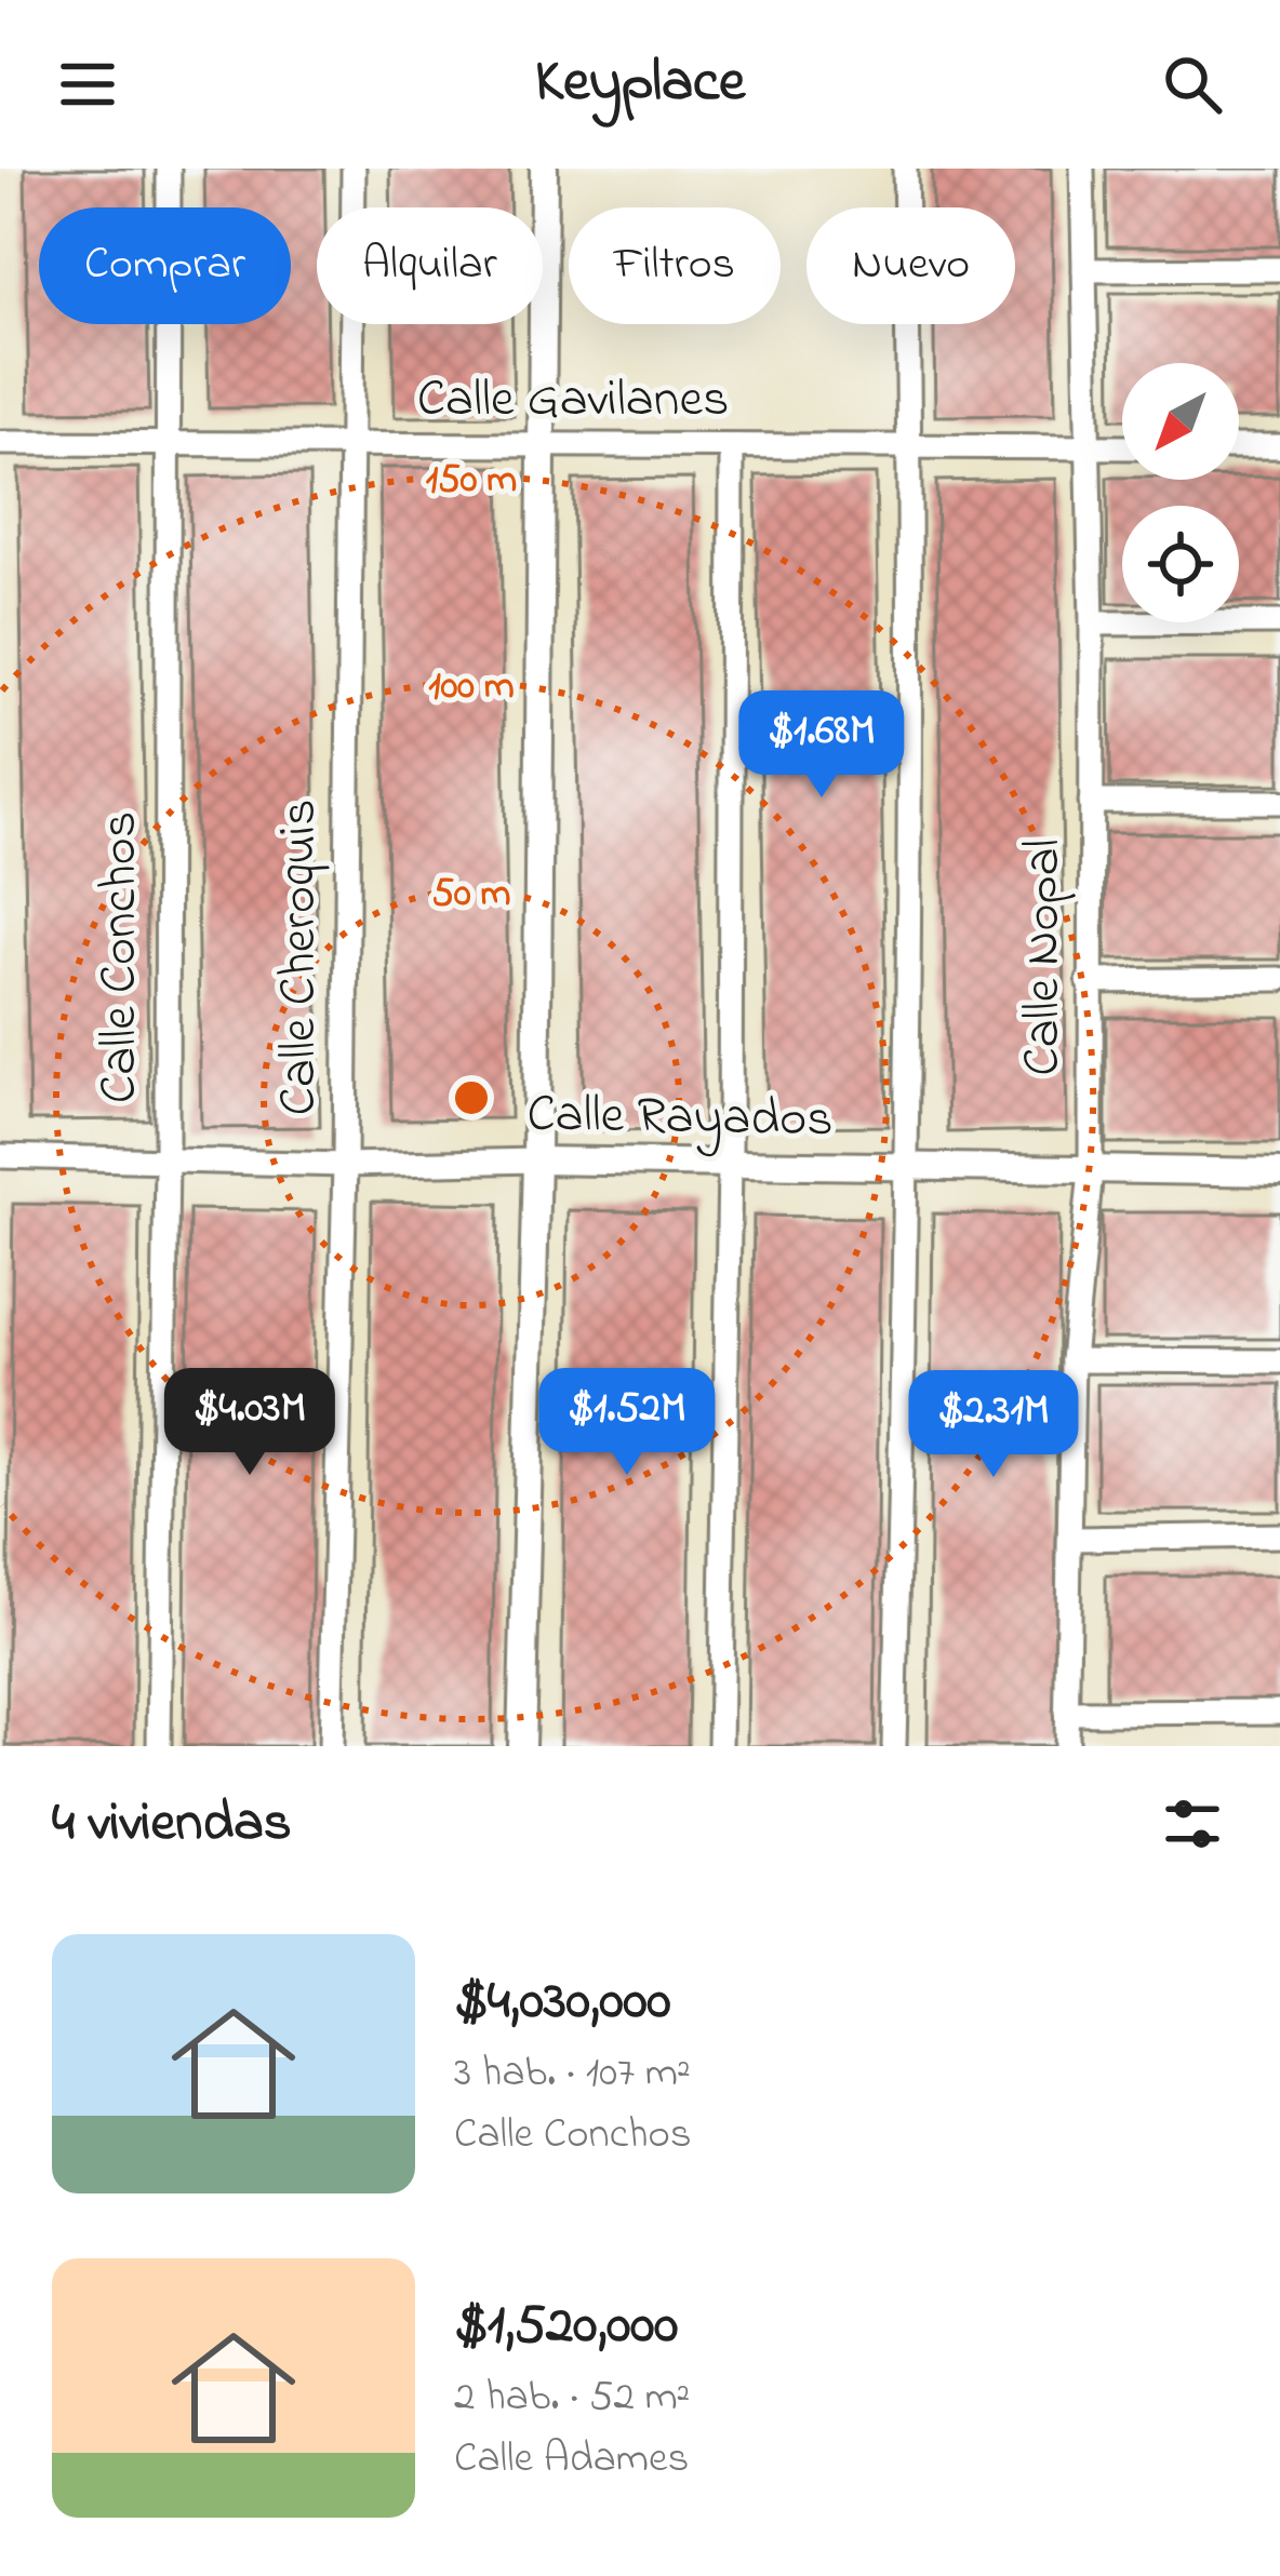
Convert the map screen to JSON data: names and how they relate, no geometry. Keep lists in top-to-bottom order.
{
  "streets": {
    "street": [
      "Calle Gavilanes",
      "Calle Conchos",
      "Calle Cheroquis",
      "Calle Nopal",
      "Calle Rayados"
    ]
  },
  "crossings": [
    ["Calle Gavilanes", "Calle Conchos"],
    ["Calle Gavilanes", "Calle Cheroquis"],
    ["Calle Gavilanes", "Calle Nopal"],
    ["Calle Conchos", "Calle Rayados"],
    ["Calle Cheroquis", "Calle Rayados"],
    ["Calle Nopal", "Calle Rayados"]
  ],
  "north": "bottom left",
  "page": {
    "header": "Keyplace",
    "chip": [
      "Comprar",
      "Alquilar",
      "Filtros",
      "Nuevo"
    ],
    "price": [
      "$1.68M",
      "$4.03M",
      "$1.52M",
      "$2.31M"
    ],
    "heading": "4 viviendas",
    "list": [
      {
        "name": "$4,030,000",
        "note": "3 hab. · 107 m² · Calle Conchos"
      },
      {
        "name": "$1,520,000",
        "note": "2 hab. · 52 m² · Calle Adames"
      }
    ]
  },
  "rings": ["150 m", "100 m", "50 m"]
}
